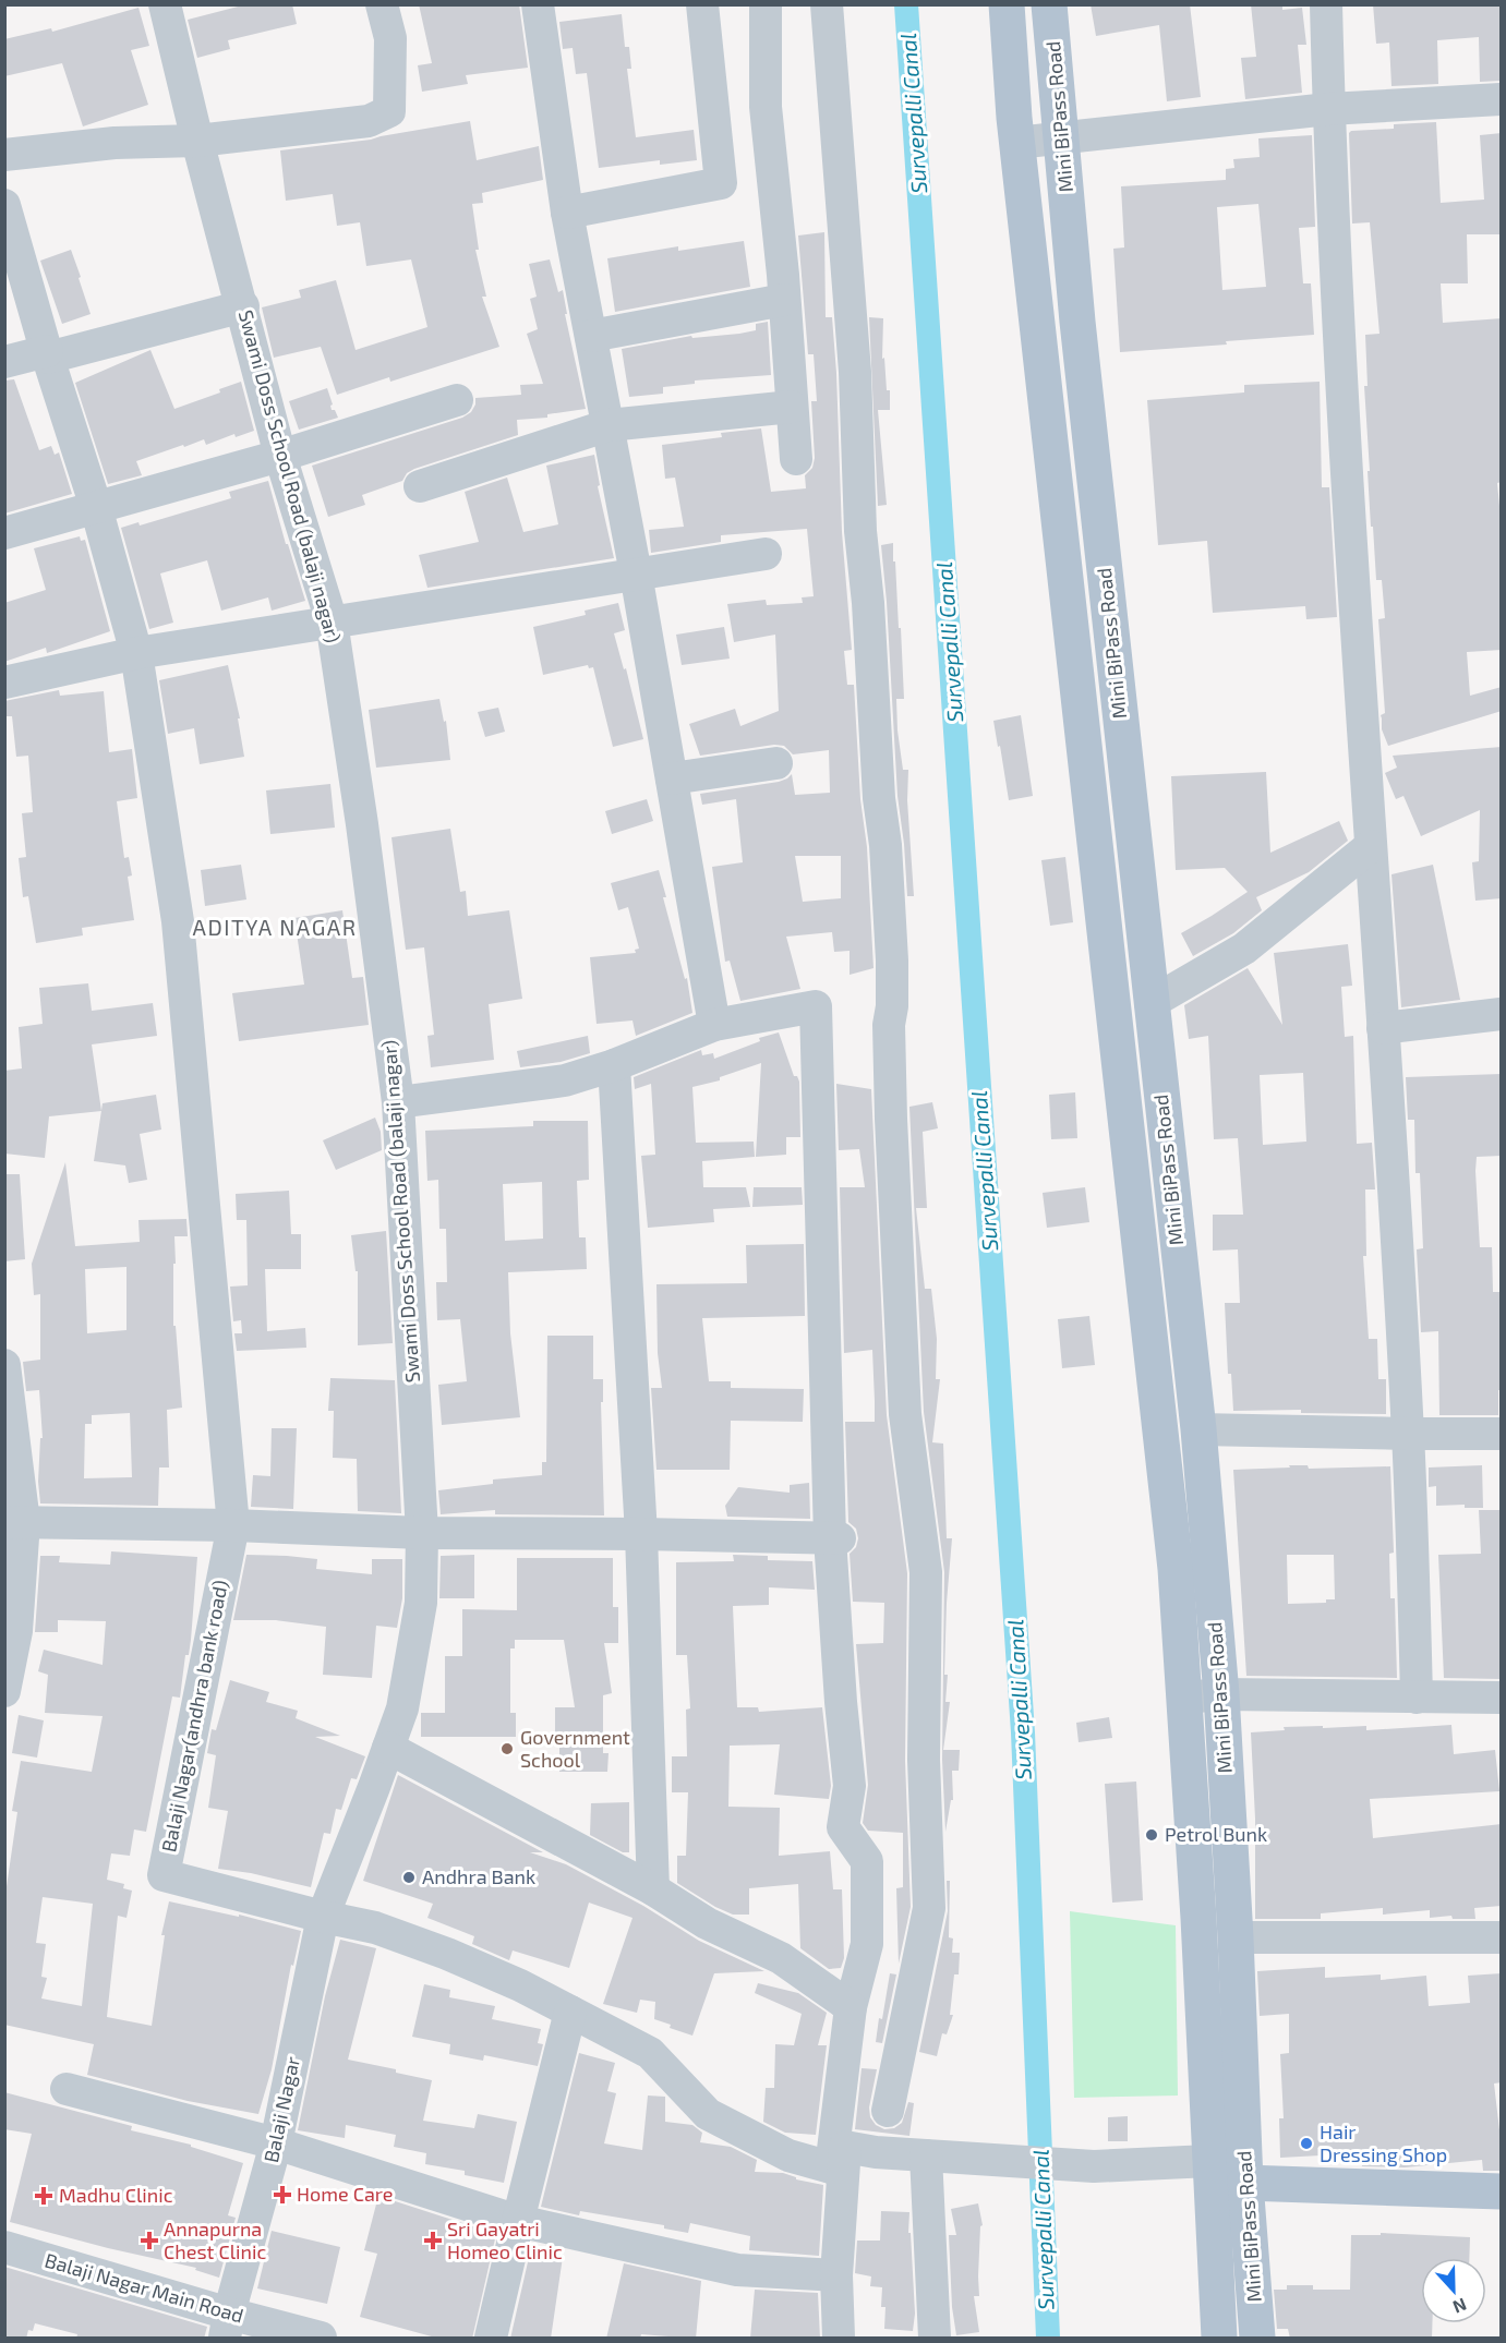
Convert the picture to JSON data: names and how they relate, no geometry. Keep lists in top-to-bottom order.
{
  "streets": {
    "main road": ["Mini BiPass Road"],
    "street": [
      "Swami Doss School Road (balaji nagar)",
      "Balaji Nagar(andhra bank road)",
      "Balaji Nagar",
      "Balaji Nagar Main Road"
    ]
  },
  "crossings": [
    ["Swami Doss School Road (balaji nagar)", "Balaji Nagar(andhra bank road)"],
    ["Swami Doss School Road (balaji nagar)", "Balaji Nagar"],
    ["Balaji Nagar(andhra bank road)", "Balaji Nagar"],
    ["Balaji Nagar", "Balaji Nagar Main Road"]
  ],
  "districts": ["ADITYA NAGAR"],
  "water": ["Survepalli Canal"],
  "places": {
    "other": [
      "Government School",
      "Petrol Bunk",
      "Andhra Bank",
      "Hair Dressing Shop"
    ],
    "health": [
      "Home Care",
      "Madhu Clinic",
      "Annapurna Chest Clinic",
      "Sri Gayatri Homeo Clinic"
    ]
  },
  "north": "bottom"
}
